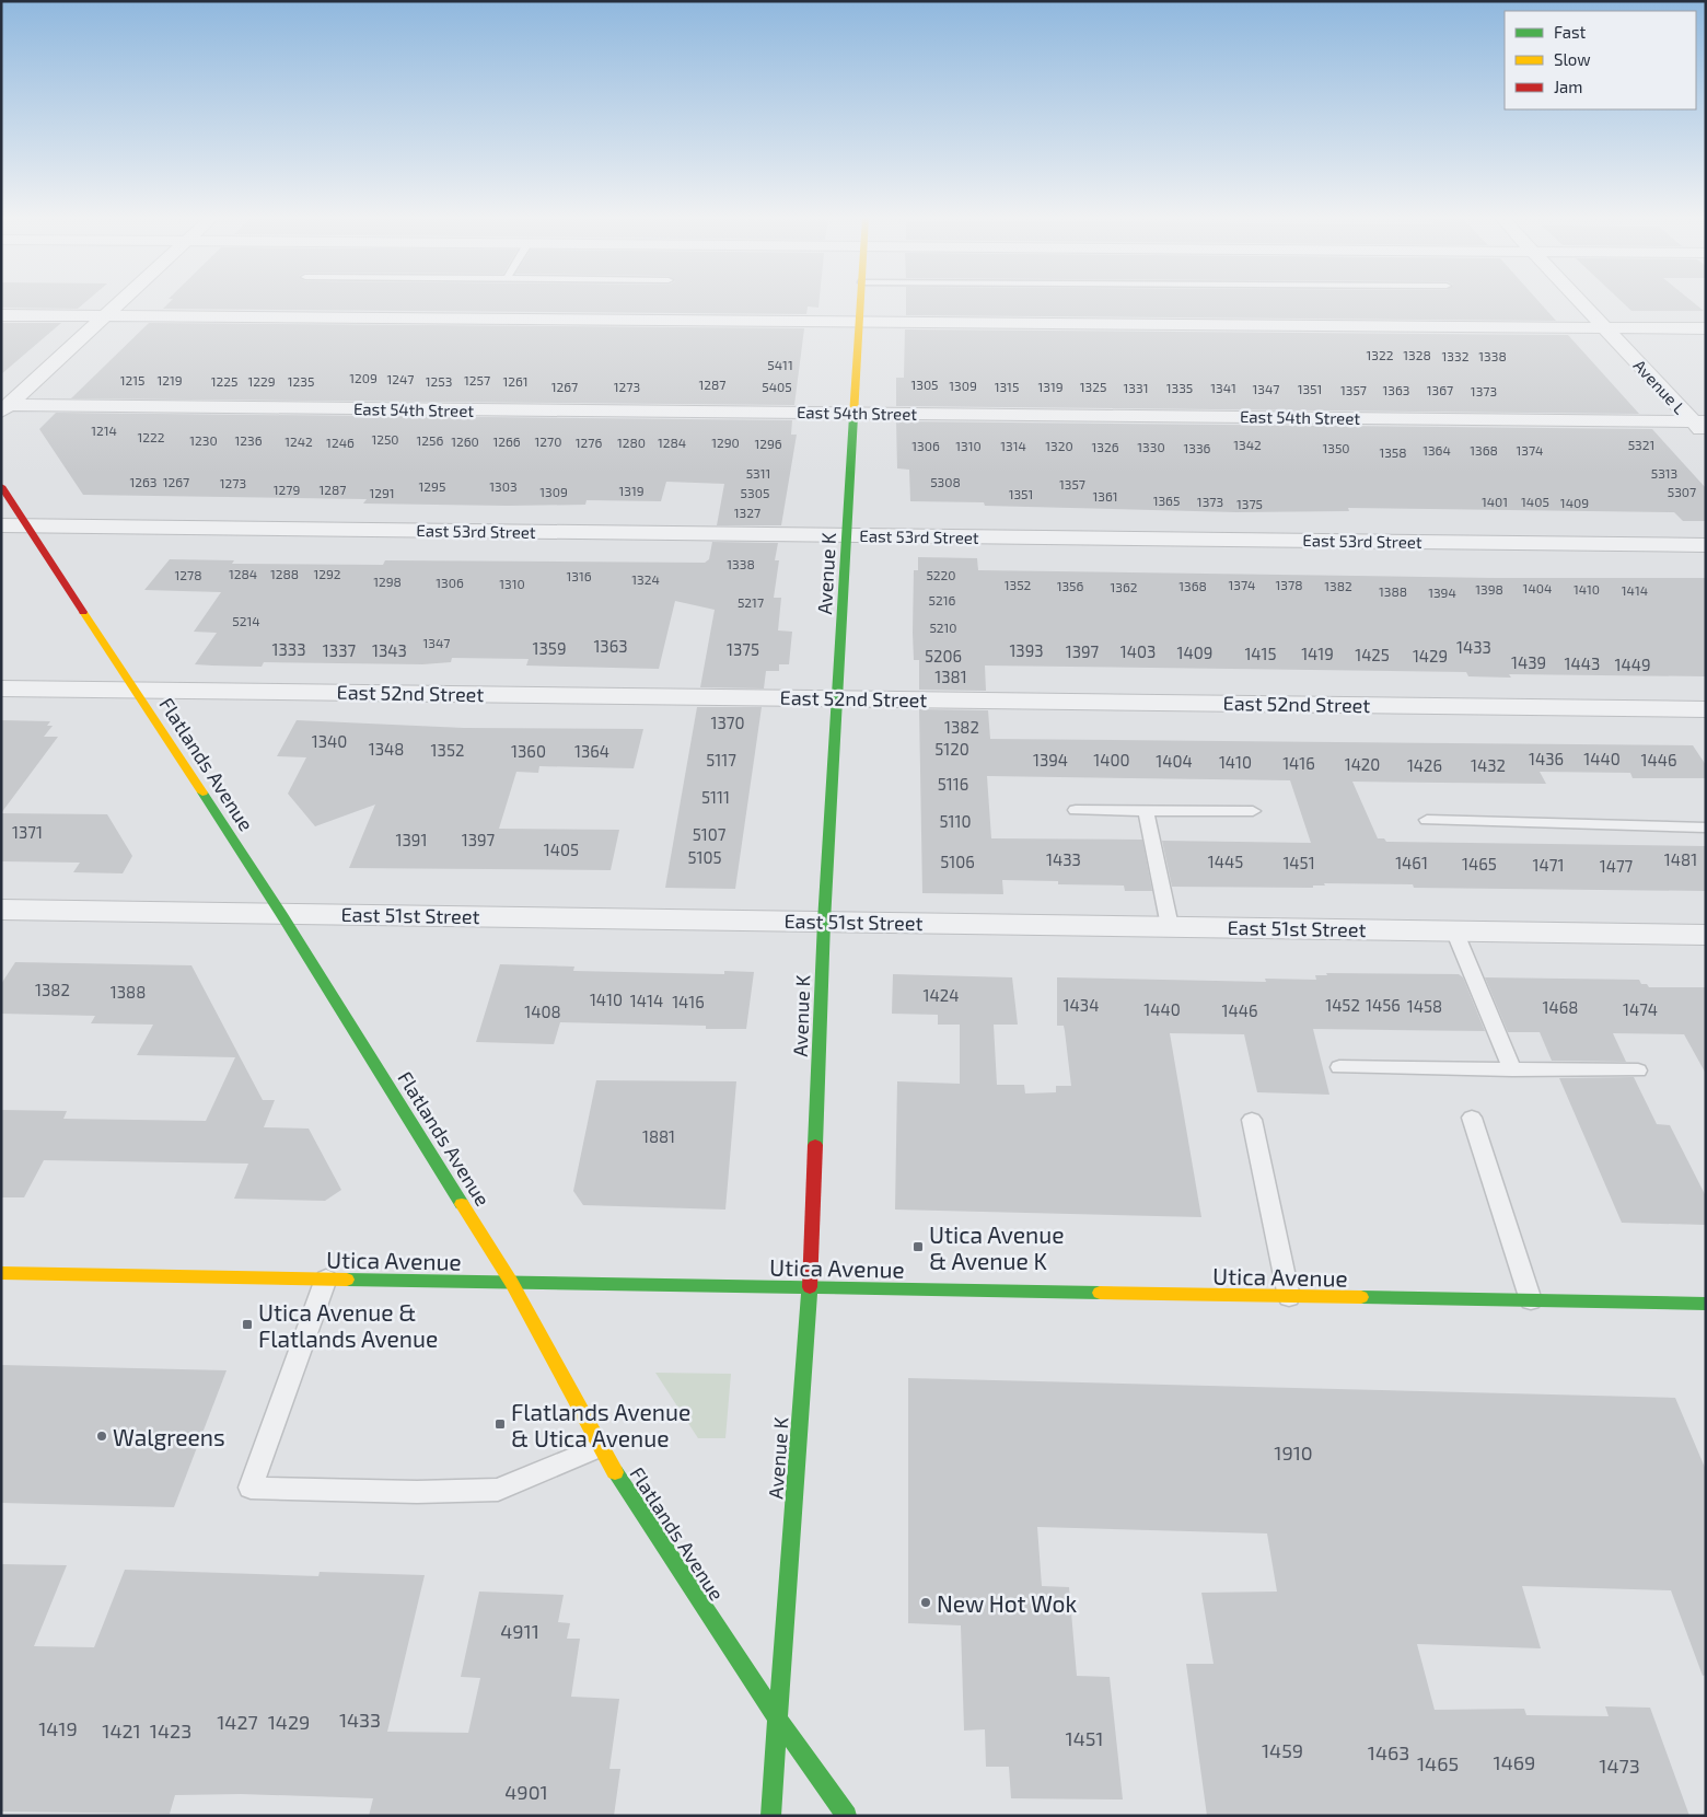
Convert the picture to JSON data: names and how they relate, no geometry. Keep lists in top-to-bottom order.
{
  "streets": {
    "main road": ["Avenue K", "Flatlands Avenue", "Utica Avenue"],
    "street": [
      "Avenue L",
      "East 54th Street",
      "East 53rd Street",
      "East 52nd Street",
      "East 51st Street"
    ]
  },
  "crossings": [
    ["Avenue L", "East 54th Street"],
    ["East 54th Street", "Avenue K"],
    ["East 53rd Street", "Avenue K"],
    ["East 53rd Street", "Flatlands Avenue"],
    ["Avenue K", "East 52nd Street"],
    ["Avenue K", "Flatlands Avenue"],
    ["Avenue K", "East 51st Street"],
    ["Avenue K", "Utica Avenue"],
    ["East 52nd Street", "Flatlands Avenue"],
    ["Flatlands Avenue", "East 51st Street"],
    ["Flatlands Avenue", "Utica Avenue"]
  ],
  "places": {
    "transit": ["Utica Avenue & Avenue K", "Utica Avenue & Flatlands Avenue", "Flatlands Avenue & Utica Avenue"],
    "other": ["Walgreens", "New Hot Wok"]
  },
  "house_numbers": [
    "1322",
    "1328",
    "1332",
    "1338",
    "5411",
    "1209",
    "1247",
    "1215",
    "1219",
    "1257",
    "1225",
    "1229",
    "1235",
    "1253",
    "1261",
    "1287",
    "1305",
    "1309",
    "1267",
    "1273",
    "5405",
    "1315",
    "1319",
    "1325",
    "1331",
    "1335",
    "1341",
    "1347",
    "1351",
    "1357",
    "1363",
    "1367",
    "1373",
    "1214",
    "1222",
    "1250",
    "1230",
    "1236",
    "1256",
    "1242",
    "1260",
    "1266",
    "1270",
    "1246",
    "1276",
    "1280",
    "1284",
    "1290",
    "1296",
    "1342",
    "5321",
    "1306",
    "1310",
    "1314",
    "1320",
    "1326",
    "1330",
    "1336",
    "1350",
    "1364",
    "1368",
    "1374",
    "1358",
    "5311",
    "5313",
    "1263",
    "1267",
    "5308",
    "1273",
    "1357",
    "1295",
    "1303",
    "1279",
    "1287",
    "1319",
    "1309",
    "5307",
    "1291",
    "5305",
    "1351",
    "1361",
    "1365",
    "1373",
    "1401",
    "1405",
    "1409",
    "1375",
    "1327",
    "1338",
    "1284",
    "1288",
    "1292",
    "1278",
    "5220",
    "1316",
    "1324",
    "1298",
    "1306",
    "1310",
    "1352",
    "1374",
    "1378",
    "1356",
    "1368",
    "1382",
    "1362",
    "1404",
    "1398",
    "1410",
    "1414",
    "1388",
    "1394",
    "5216",
    "5217",
    "5214",
    "5210",
    "1347",
    "1363",
    "1433",
    "1359",
    "1333",
    "1375",
    "1337",
    "1343",
    "1393",
    "1397",
    "1403",
    "1409",
    "1415",
    "1419",
    "1425",
    "5206",
    "1429",
    "1439",
    "1443",
    "1449",
    "1381",
    "1370",
    "1382",
    "1340",
    "1348",
    "5120",
    "1352",
    "1360",
    "1364",
    "1436",
    "1440",
    "5117",
    "1394",
    "1400",
    "1446",
    "1404",
    "1410",
    "1416",
    "1420",
    "1426",
    "1432",
    "5116",
    "5111",
    "5110",
    "1371",
    "5107",
    "1391",
    "1397",
    "1405",
    "5105",
    "1433",
    "1481",
    "5106",
    "1445",
    "1451",
    "1461",
    "1465",
    "1471",
    "1477",
    "1382",
    "1388",
    "1424",
    "1410",
    "1414",
    "1416",
    "1434",
    "1452",
    "1456",
    "1458",
    "1468",
    "1440",
    "1474",
    "1446",
    "1408",
    "1881",
    "1910",
    "4911",
    "1433",
    "1427",
    "1429",
    "1419",
    "1421",
    "1423",
    "1451",
    "1459",
    "1463",
    "1469",
    "1465",
    "1473",
    "4901"
  ],
  "legend": ["Fast", "Slow", "Jam"]
}
